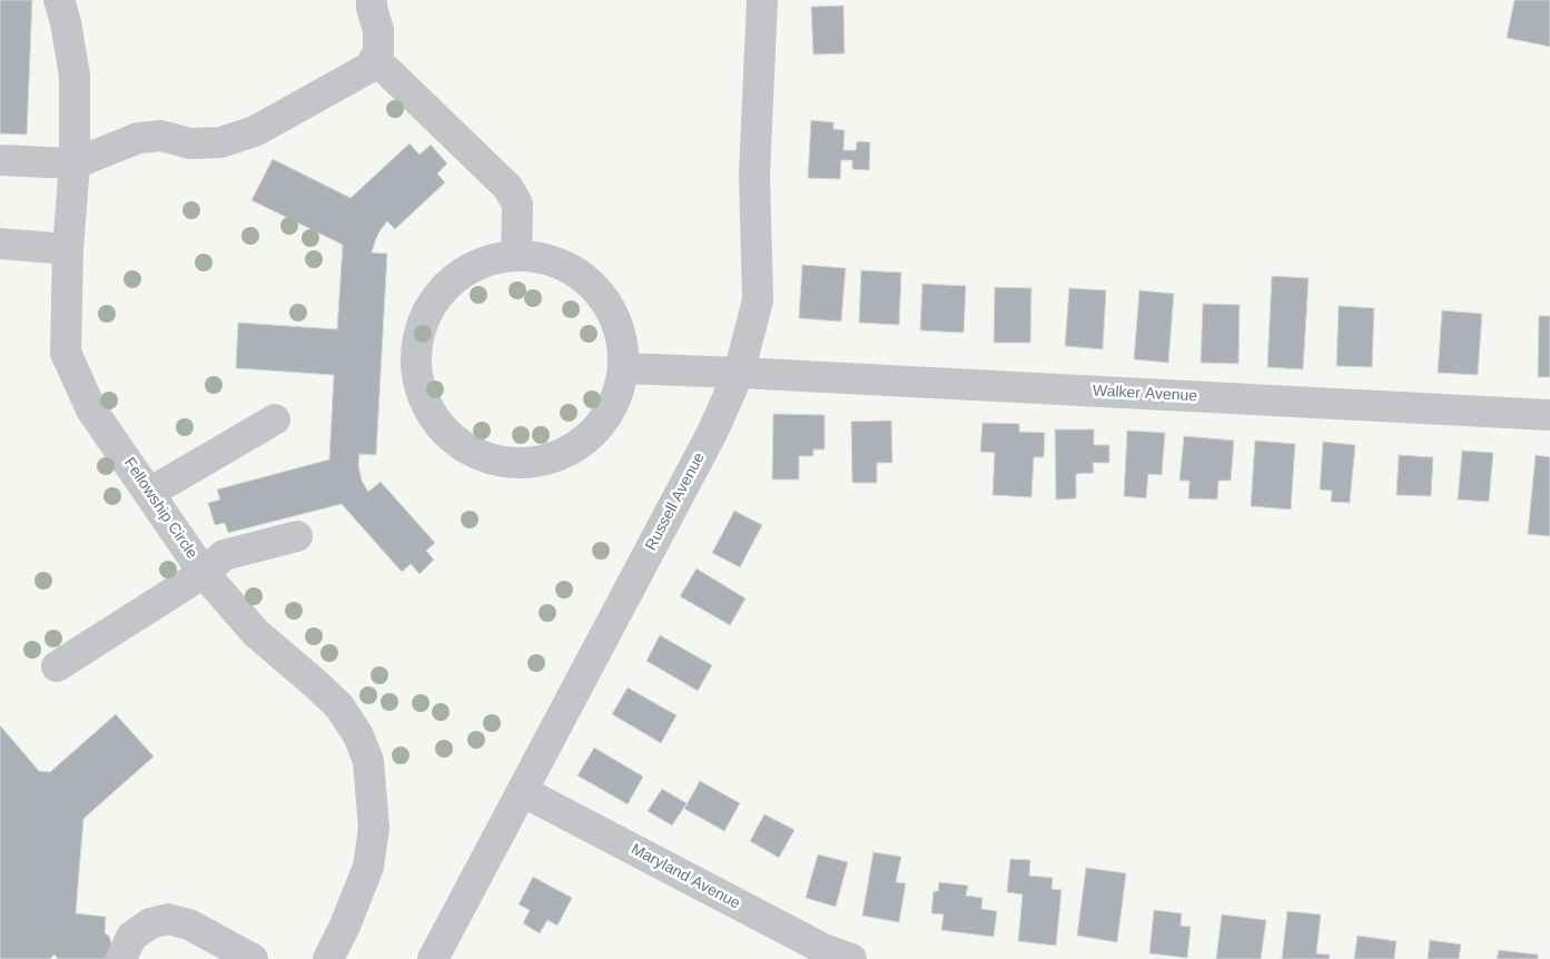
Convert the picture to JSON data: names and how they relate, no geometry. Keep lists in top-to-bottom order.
{
  "streets": {
    "street": [
      "Walker Avenue",
      "Russell Avenue",
      "Fellowship Circle",
      "Maryland Avenue"
    ]
  },
  "crossings": [
    ["Walker Avenue", "Russell Avenue"],
    ["Russell Avenue", "Maryland Avenue"]
  ]
}
